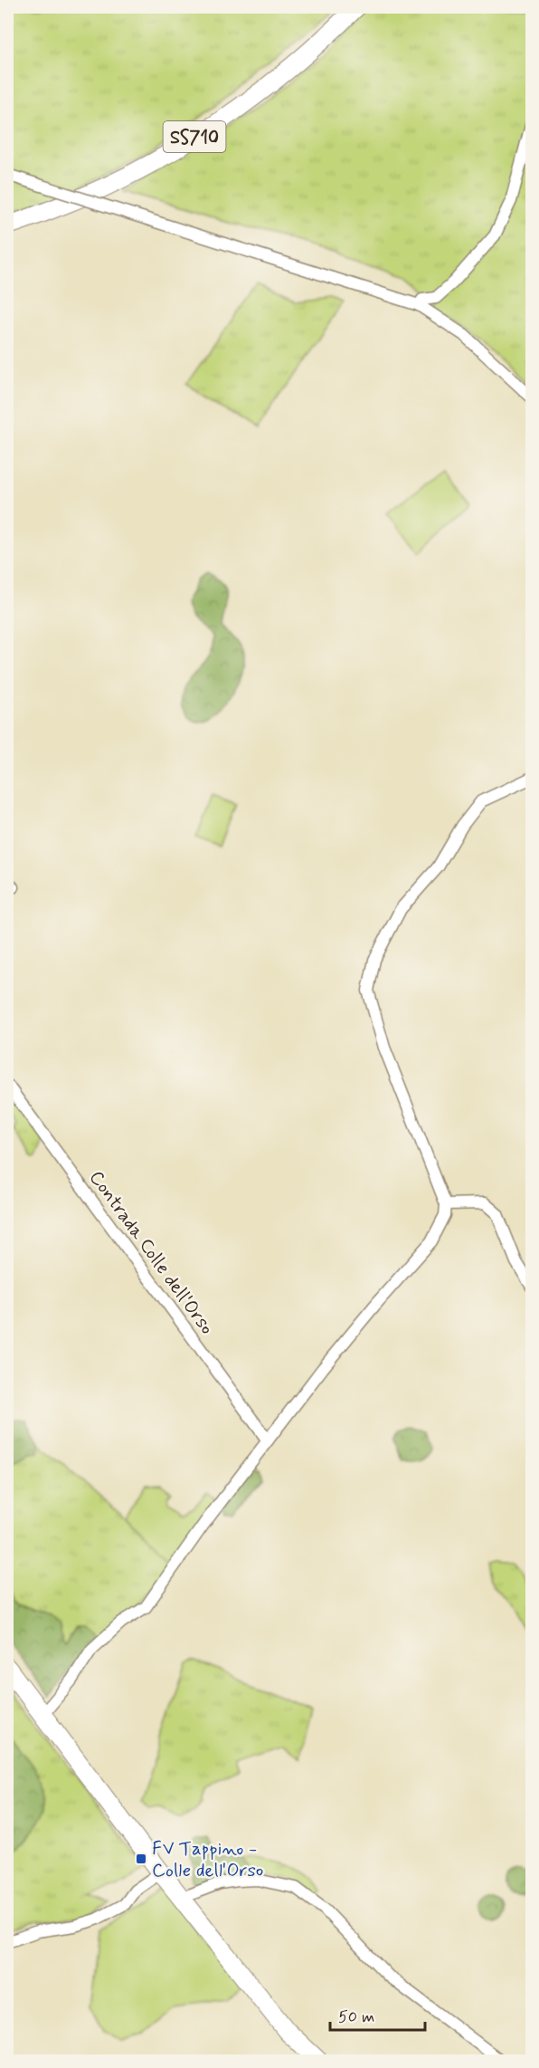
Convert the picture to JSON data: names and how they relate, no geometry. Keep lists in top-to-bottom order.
{
  "streets": {
    "main road": ["SS710"],
    "street": ["Contrada Colle dell'Orso"]
  },
  "places": {
    "transit": ["FV Tappino - Colle dell'Orso"]
  },
  "scale_bar": "50 m"
}
